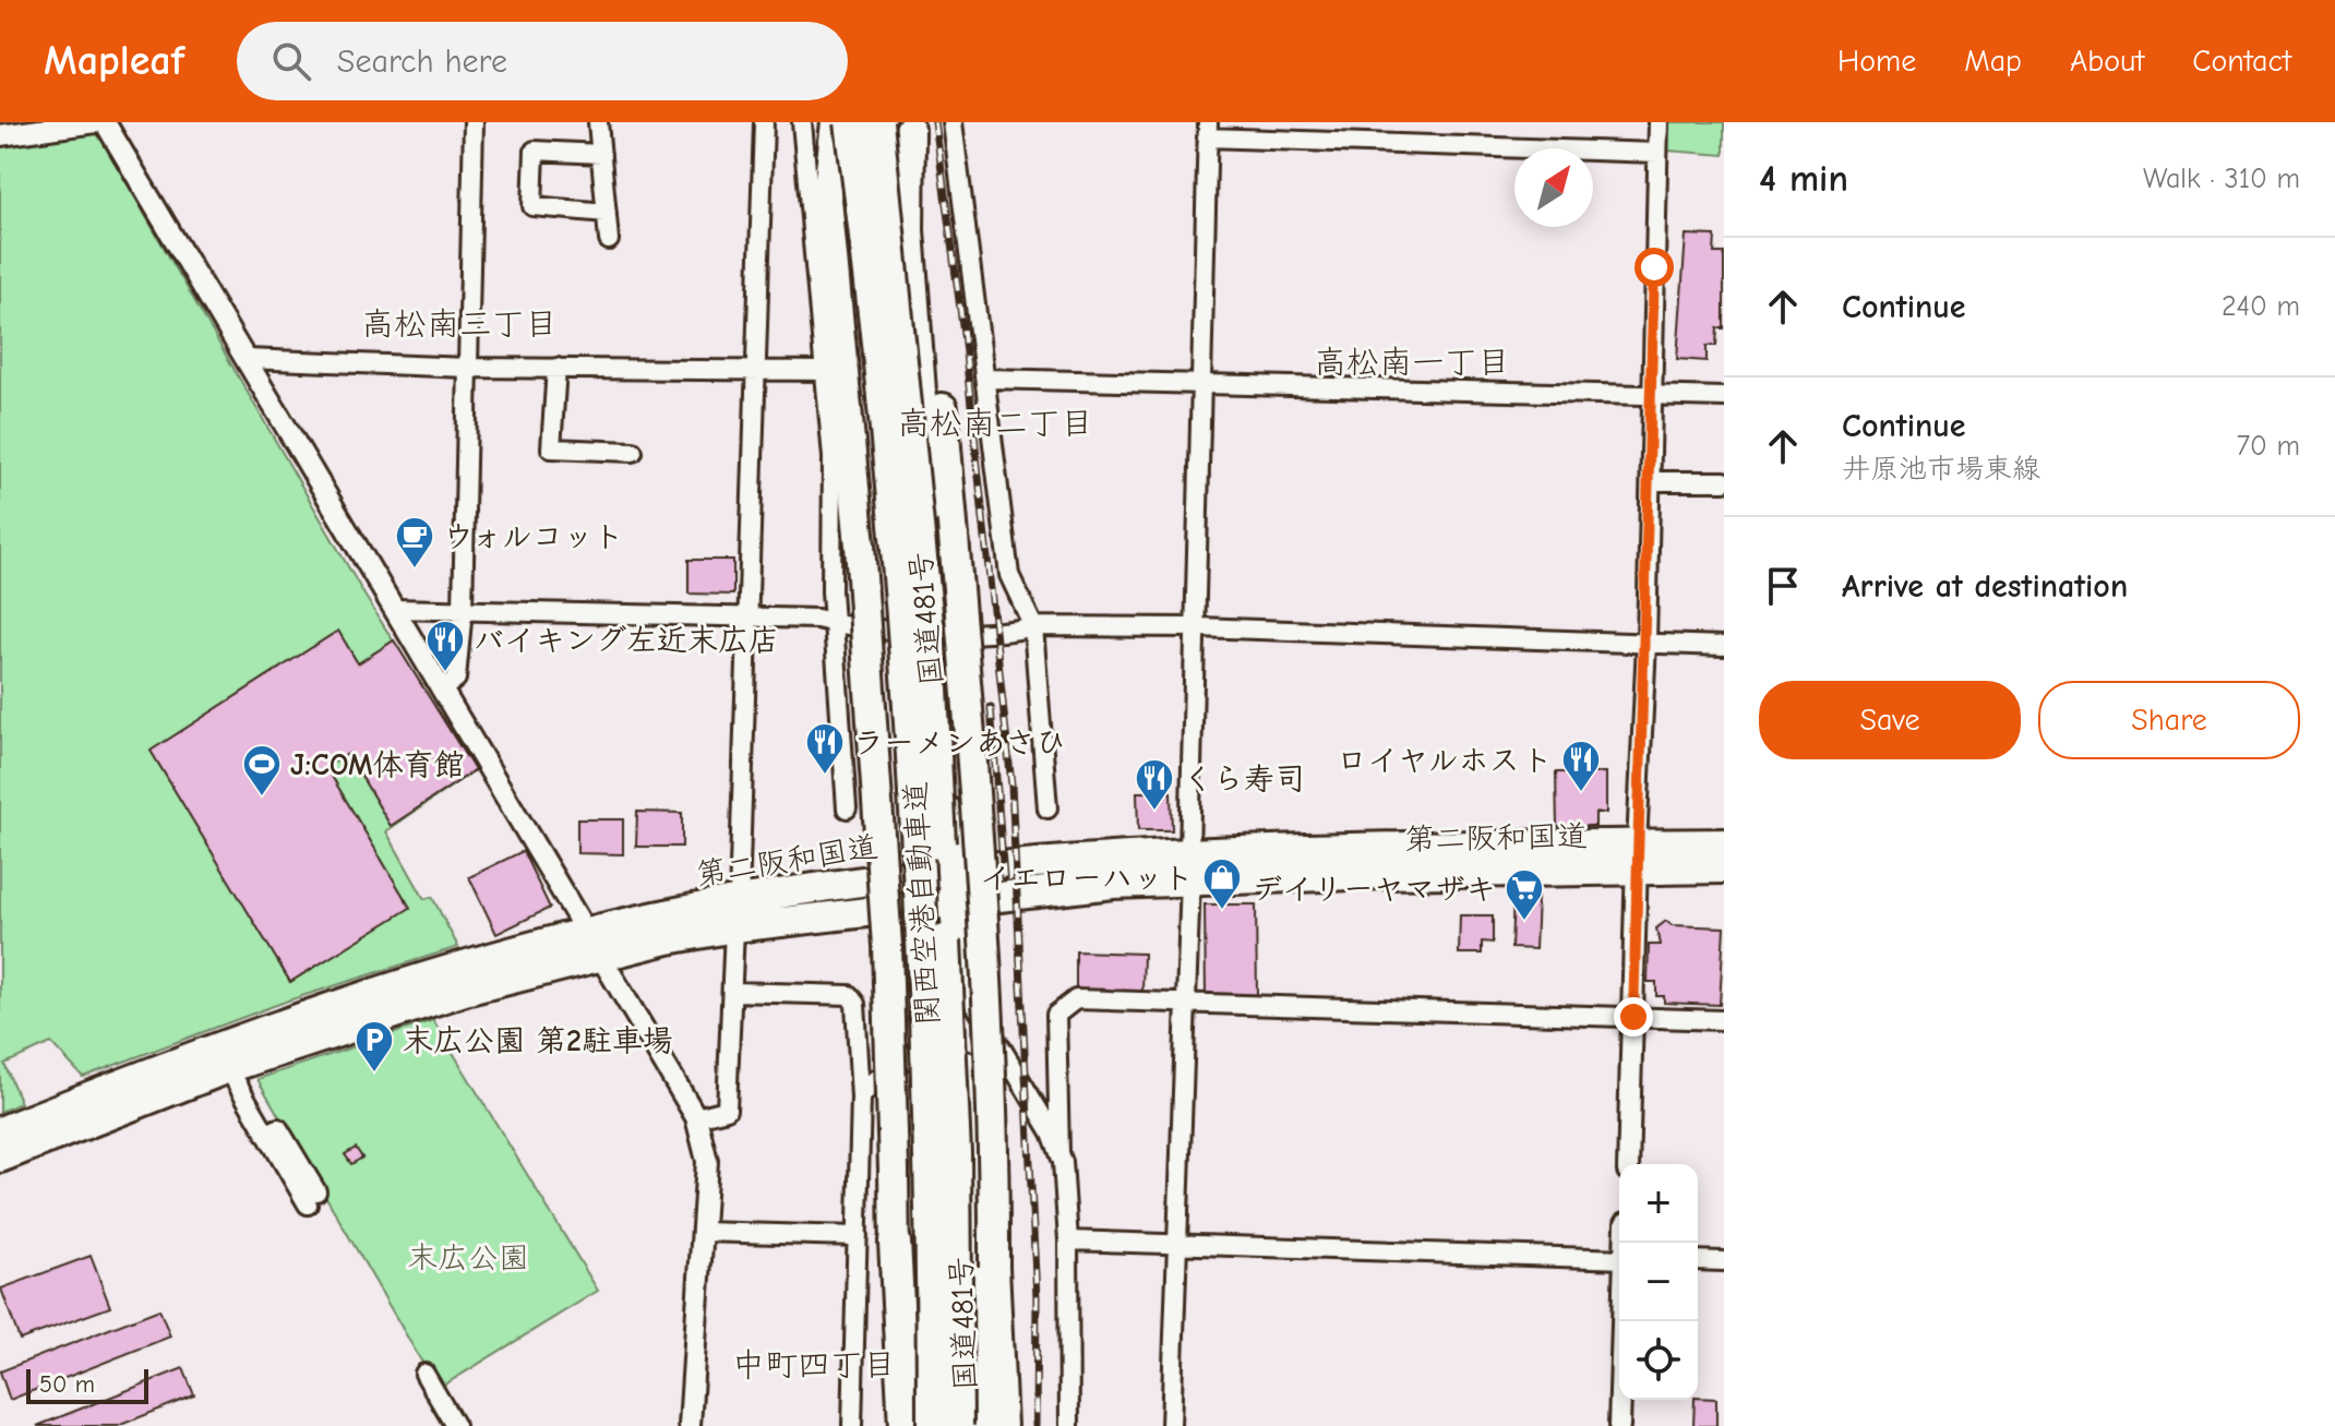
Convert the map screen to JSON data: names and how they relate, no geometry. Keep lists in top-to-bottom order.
{
  "streets": {
    "highway": ["国道481号", "第二阪和国道", "関西空港自動車道"]
  },
  "districts": [
    "高松南三丁目",
    "高松南一丁目",
    "高松南二丁目",
    "中町四丁目"
  ],
  "parks": ["末広公園"],
  "places": {
    "cafe": ["ウォルコット"],
    "restaurant": [
      "バイキング左近末広店",
      "ラーメンあさひ",
      "ロイヤルホスト",
      "くら寿司"
    ],
    "sports": ["J:COM体育館"],
    "shop": ["イエローハット"],
    "supermarket": ["デイリーヤマザキ"],
    "parking": ["末広公園 第2駐車場"]
  },
  "scale_bar": "50 m",
  "north": "top right",
  "page": {
    "header": "Mapleaf",
    "search": "Search here",
    "nav": [
      "Home",
      "Map",
      "About",
      "Contact"
    ],
    "heading": ["4 min", "Walk · 310 m"],
    "list": [
      ["Continue", "240 m"],
      ["Continue", "井原池市場東線", "70 m"],
      "Arrive at destination"
    ],
    "buttons": ["Save", "Share"],
    "map_buttons": ["+", "−"],
    "scale": "50 m"
  }
}
